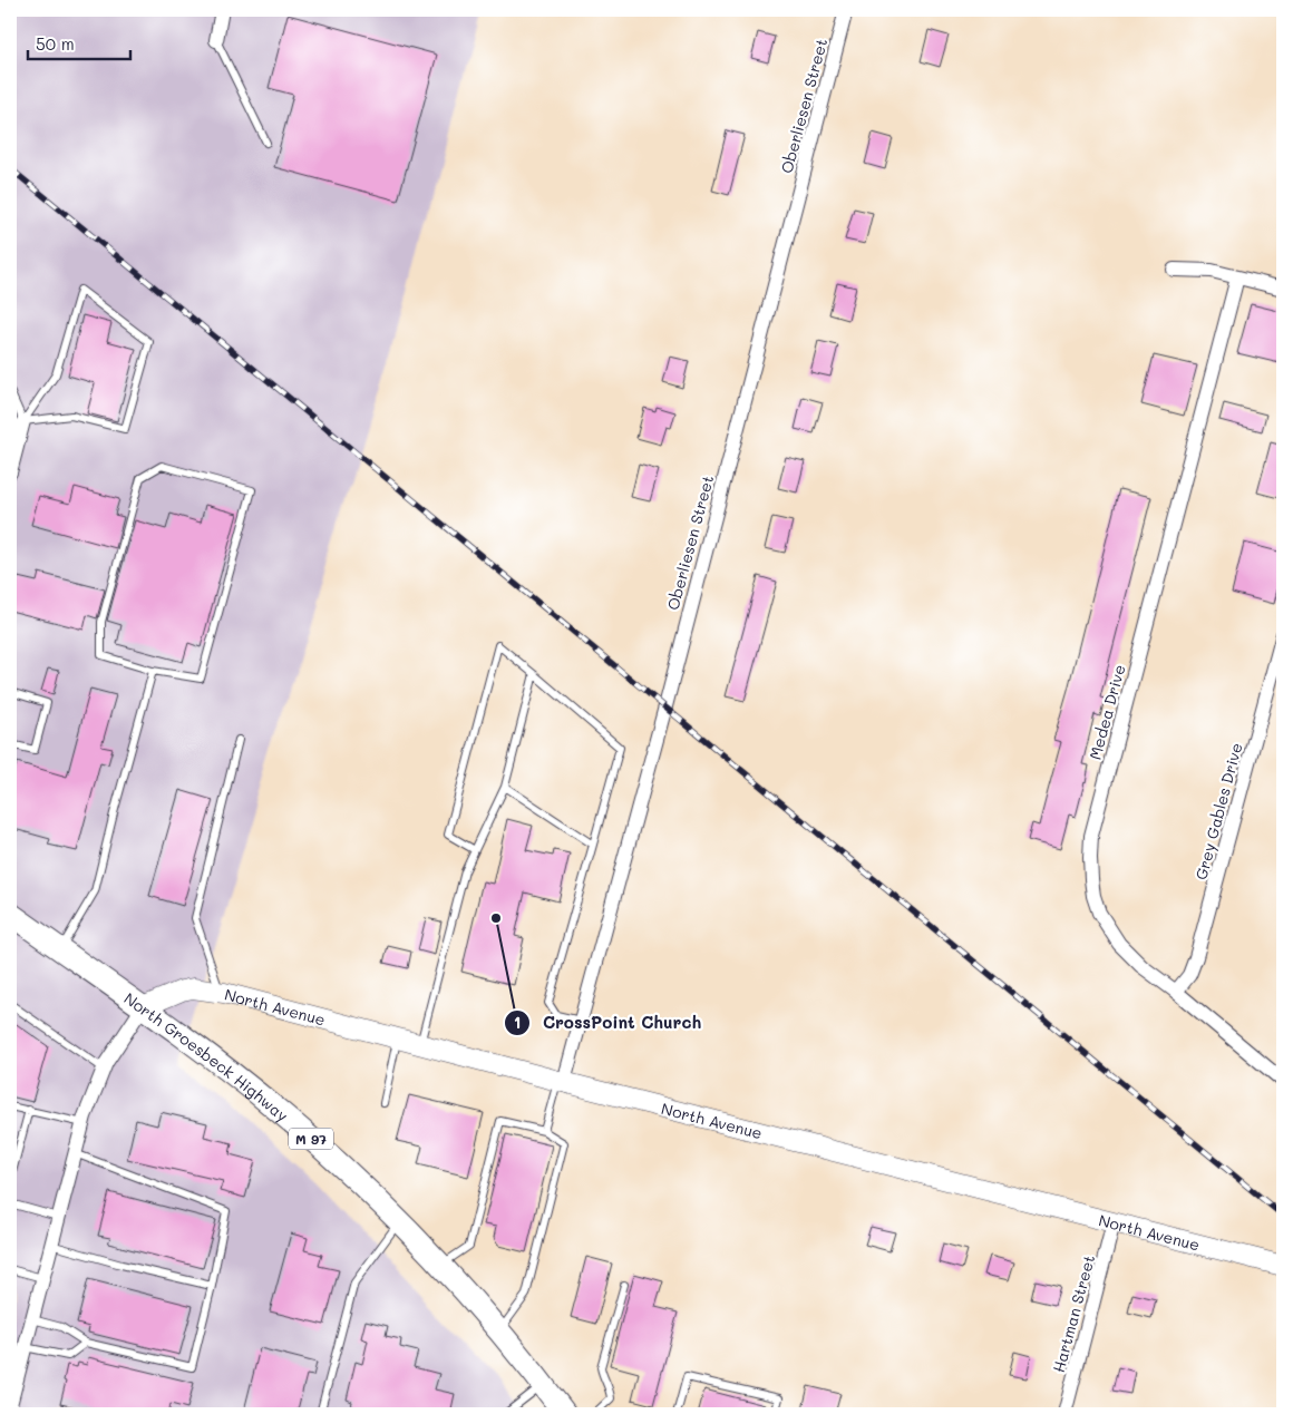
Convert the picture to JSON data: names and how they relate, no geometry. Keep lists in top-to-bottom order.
{
  "streets": {
    "main road": ["North Avenue", "North Groesbeck Highway", "M 97"],
    "street": [
      "Oberliesen Street",
      "Medea Drive",
      "Grey Gables Drive",
      "Hartman Street"
    ]
  },
  "crossings": [
    ["Oberliesen Street", "North Avenue"],
    ["Medea Drive", "Grey Gables Drive"],
    ["North Avenue", "North Groesbeck Highway"],
    ["North Avenue", "Hartman Street"]
  ],
  "places": ["CrossPoint Church"],
  "scale_bar": "50 m"
}
